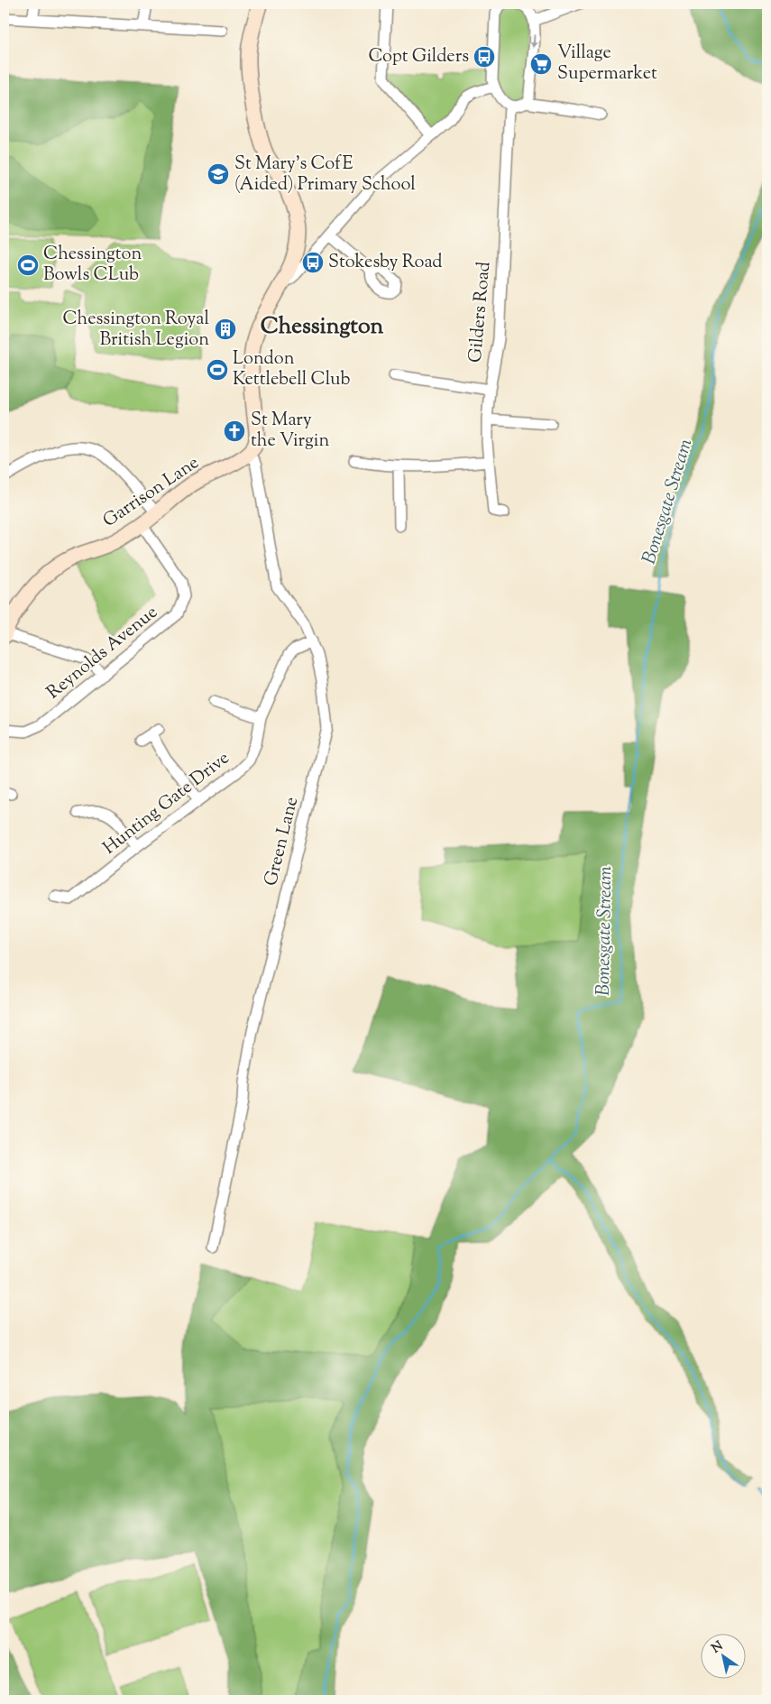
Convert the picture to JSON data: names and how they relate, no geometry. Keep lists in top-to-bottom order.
{
  "streets": {
    "street": [
      "Gilders Road",
      "Garrison Lane",
      "Reynolds Avenue",
      "Hunting Gate Drive",
      "Green Lane"
    ]
  },
  "crossings": [
    ["Garrison Lane", "Reynolds Avenue"],
    ["Garrison Lane", "Green Lane"],
    ["Hunting Gate Drive", "Green Lane"]
  ],
  "districts": ["Chessington"],
  "water": ["Bonesgate Stream"],
  "places": {
    "bus stop": ["Copt Gilders", "Stokesby Road"],
    "supermarket": ["Village Supermarket"],
    "school or university": ["St Mary's CofE (Aided) Primary School"],
    "sports": ["Chessington Bowls CLub", "London Kettlebell Club"],
    "building": ["Chessington Royal British Legion"],
    "church": ["St Mary the Virgin"]
  },
  "north": "top left"
}
